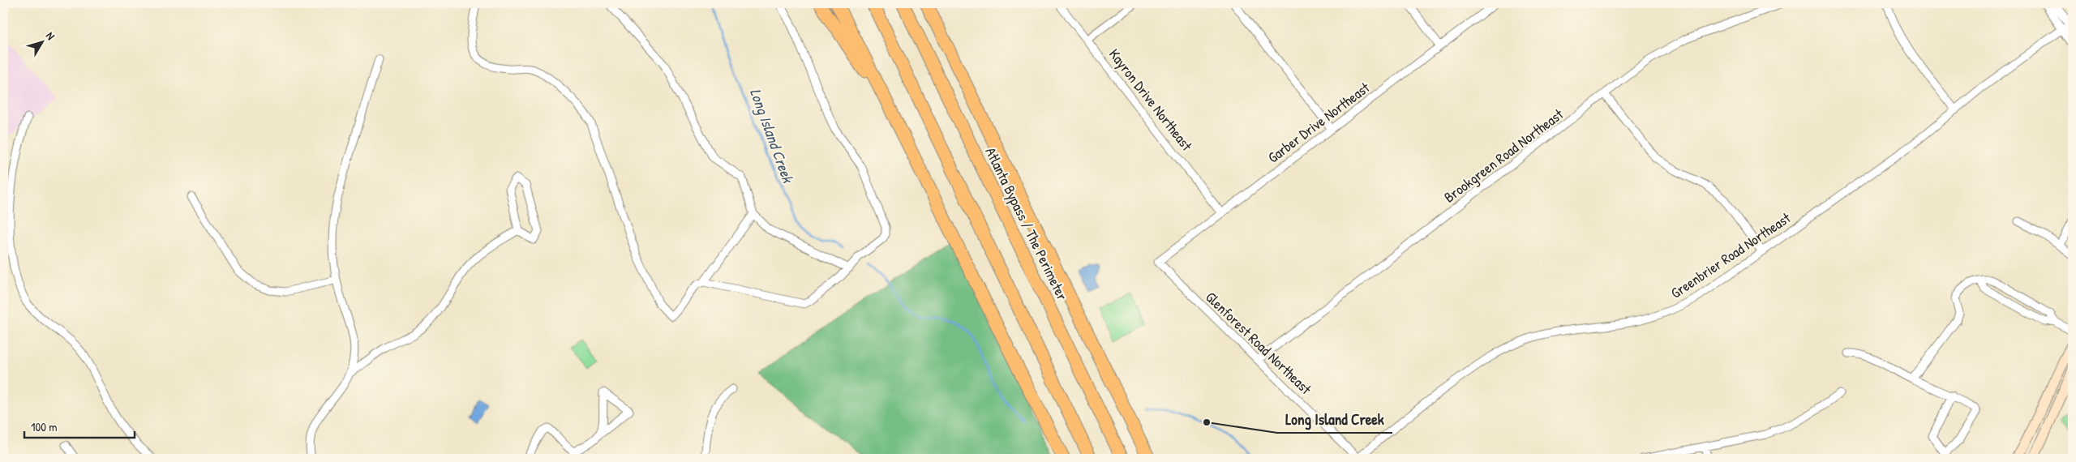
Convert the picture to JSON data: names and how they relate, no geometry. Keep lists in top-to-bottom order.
{
  "streets": {
    "highway": ["Atlanta Bypass / The Perimeter"],
    "street": [
      "Kayron Drive Northeast",
      "Garber Drive Northeast",
      "Brookgreen Road Northeast",
      "Greenbrier Road Northeast",
      "Glenforest Road Northeast"
    ]
  },
  "crossings": [
    ["Kayron Drive Northeast", "Garber Drive Northeast"],
    ["Garber Drive Northeast", "Glenforest Road Northeast"],
    ["Brookgreen Road Northeast", "Glenforest Road Northeast"],
    ["Greenbrier Road Northeast", "Glenforest Road Northeast"]
  ],
  "water": ["Long Island Creek"],
  "places": ["Long Island Creek"],
  "scale_bar": "100 m",
  "north": "top right"
}
